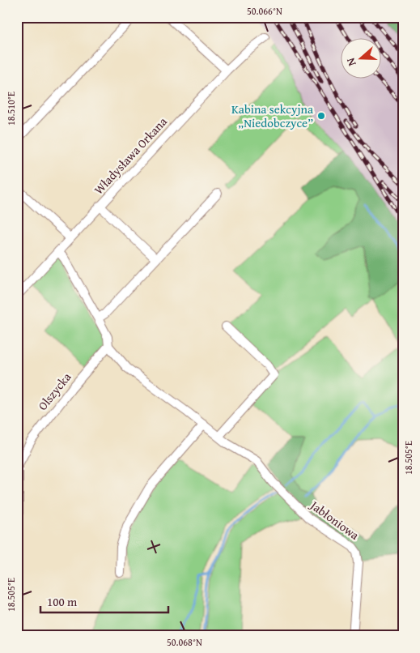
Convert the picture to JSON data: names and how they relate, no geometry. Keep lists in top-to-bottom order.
{
  "streets": {
    "street": ["Władysława Orkana", "Olszycka", "Jabłoniowa"]
  },
  "crossings": [
    ["Olszycka", "Jabłoniowa"]
  ],
  "places": ["Kabina sekcyjna „Niedobczyce”"],
  "scale_bar": "100 m",
  "north": "left",
  "coordinates": [
    "50.066°N",
    "18.510°E",
    "18.505°E",
    "50.068°N"
  ]
}
